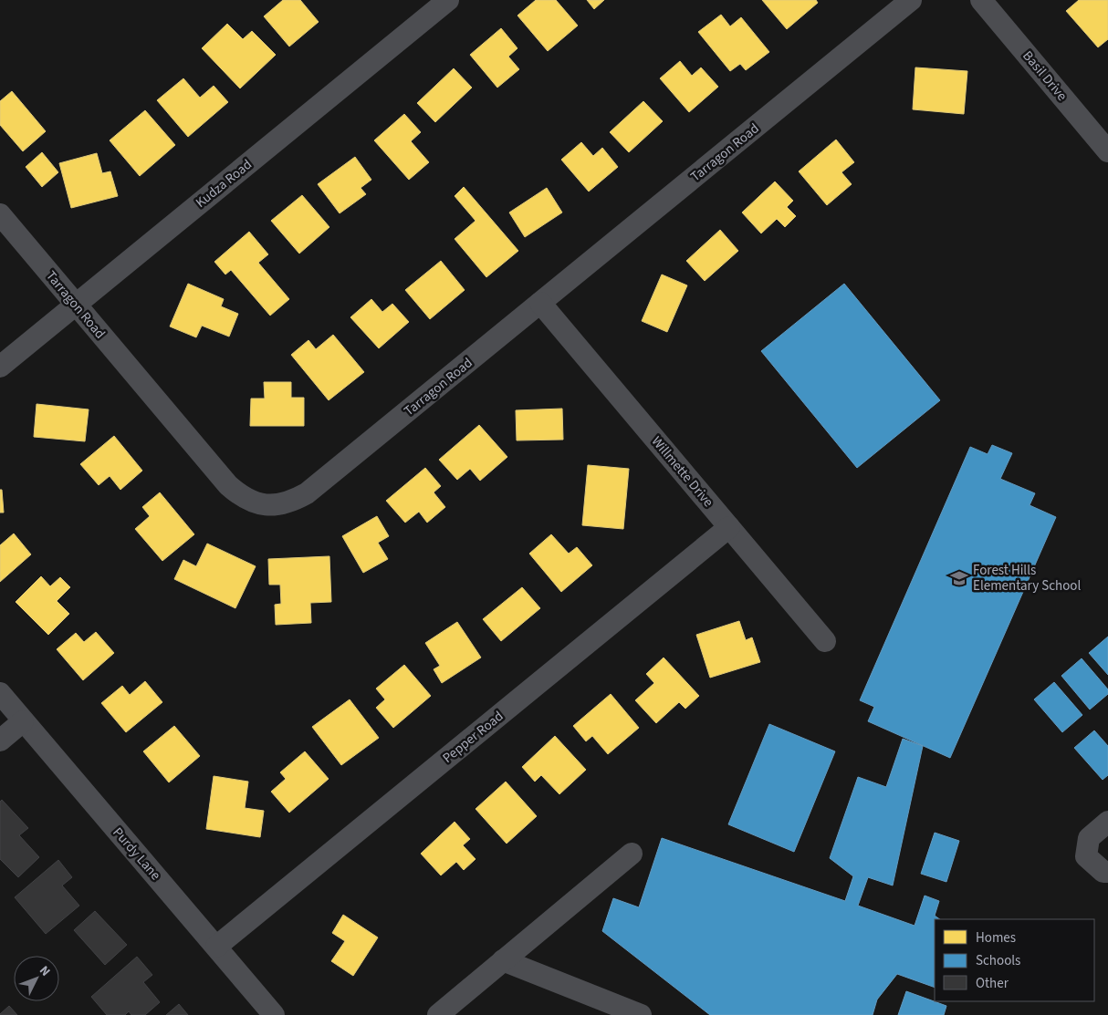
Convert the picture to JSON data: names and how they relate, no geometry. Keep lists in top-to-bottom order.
{
  "streets": {
    "street": [
      "Basil Drive",
      "Tarragon Road",
      "Kudza Road",
      "Willmette Drive",
      "Pepper Road",
      "Purdy Lane"
    ]
  },
  "crossings": [
    ["Tarragon Road", "Kudza Road"],
    ["Tarragon Road", "Willmette Drive"],
    ["Willmette Drive", "Pepper Road"],
    ["Pepper Road", "Purdy Lane"]
  ],
  "places": {
    "school or university": ["Forest Hills Elementary School"]
  },
  "legend": ["Homes", "Schools", "Other"],
  "north": "top right"
}
